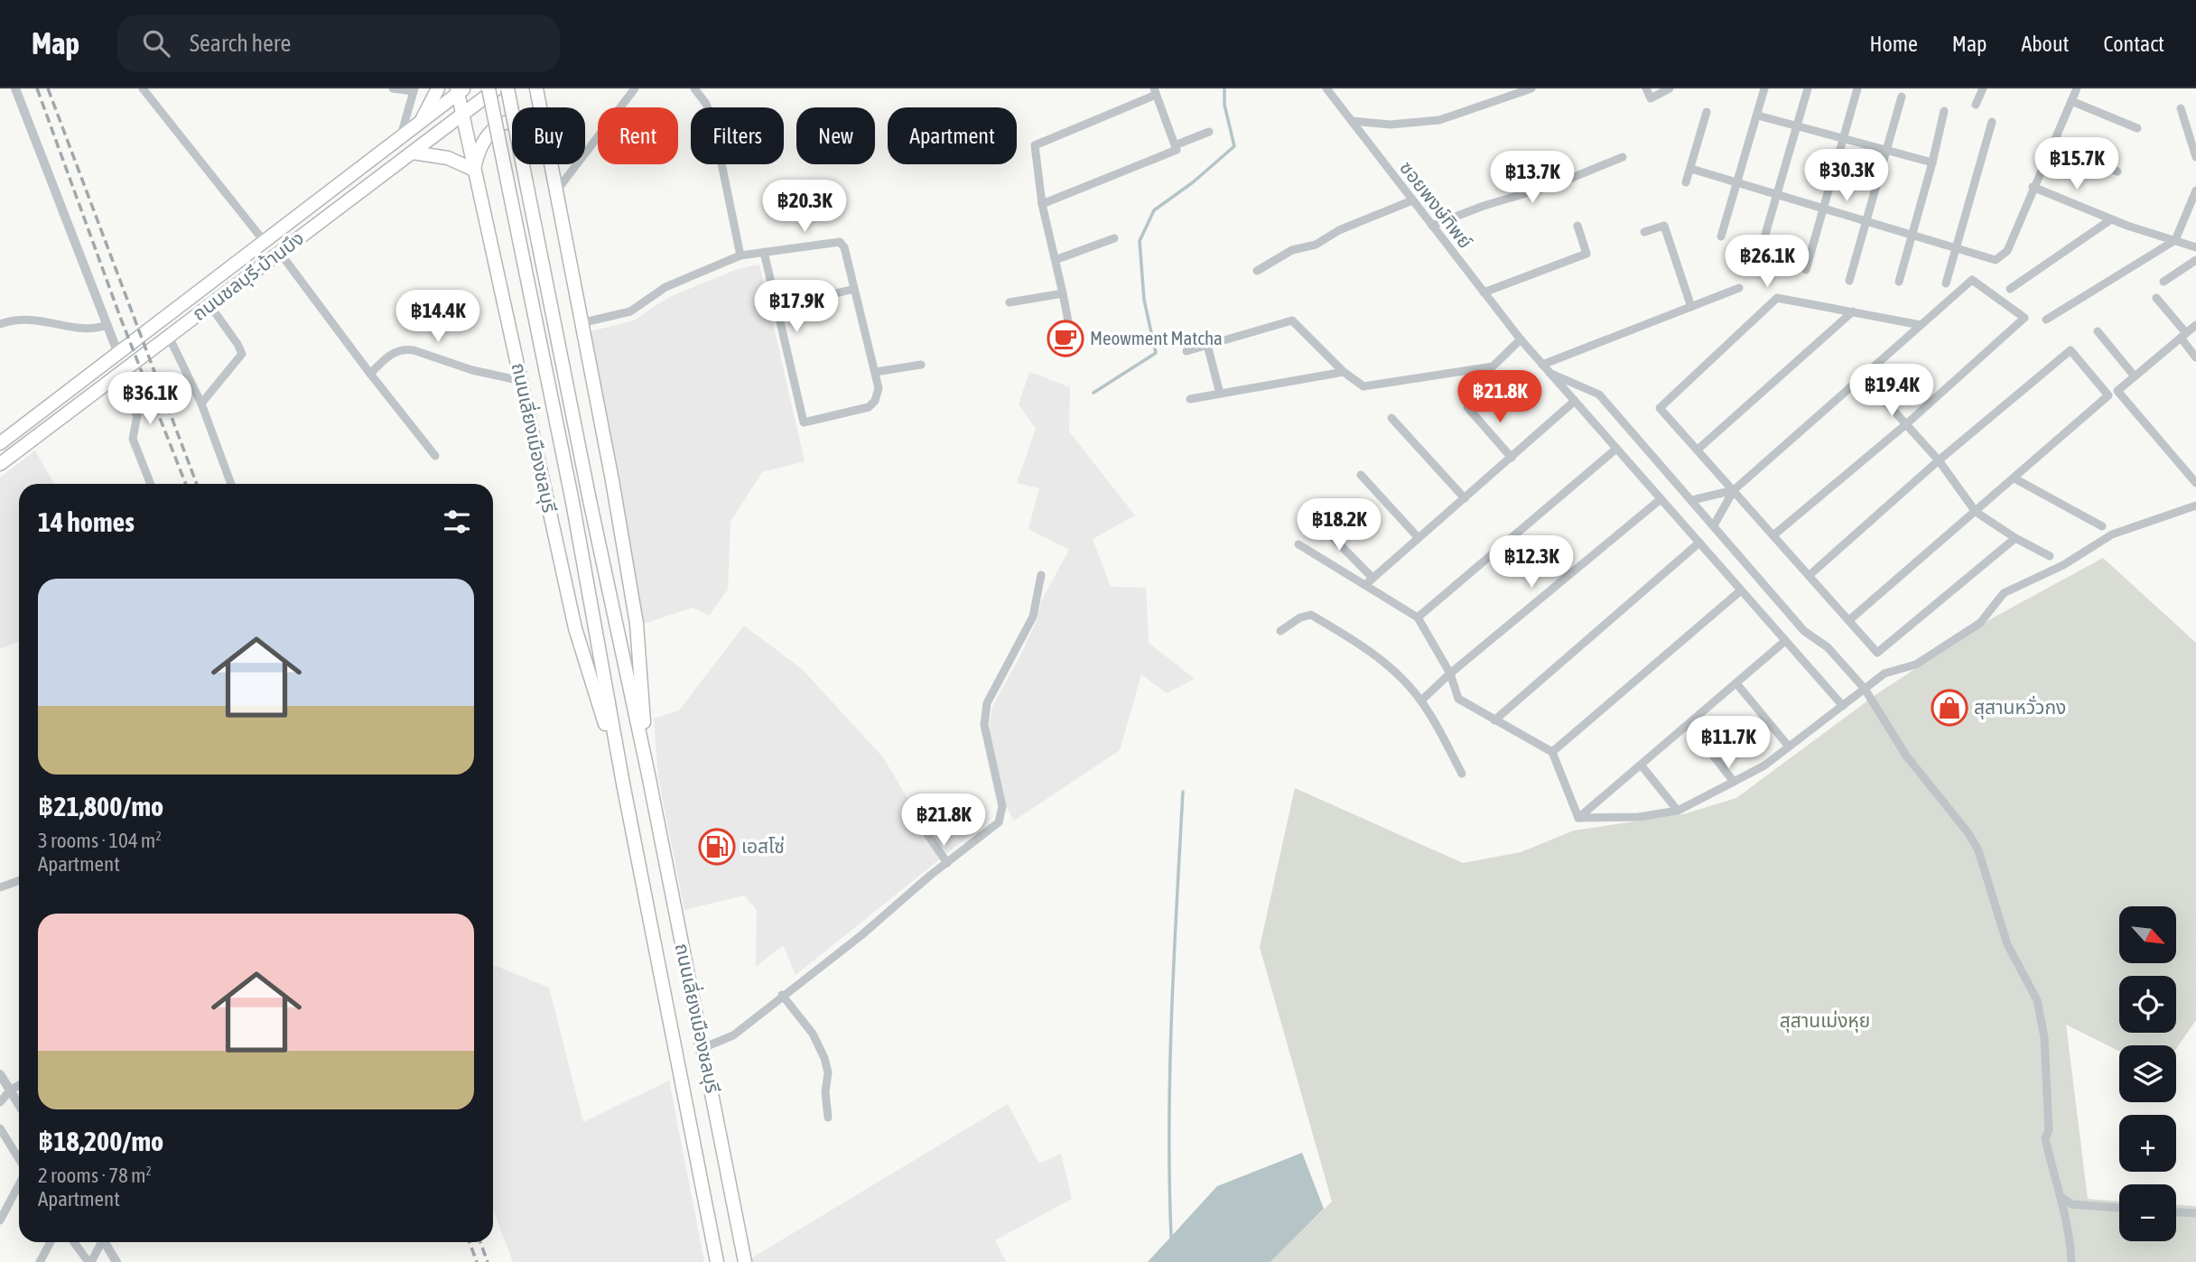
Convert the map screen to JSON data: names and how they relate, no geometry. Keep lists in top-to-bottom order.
{
  "streets": {
    "highway": ["ถนนชลบุรี-บ้านบึง", "ถนนเลี่ยงเมืองชลบุรี"],
    "street": ["ซอยพงษ์ทิพย์"]
  },
  "crossings": [
    ["ถนนชลบุรี-บ้านบึง", "ถนนเลี่ยงเมืองชลบุรี"]
  ],
  "parks": ["สุสานเม่งหุย"],
  "places": {
    "cafe": ["Meowment Matcha"],
    "shop": ["สุสานหวั่วกง"],
    "fuel station": ["เอสโซ่"]
  },
  "north": "bottom right",
  "page": {
    "header": "Map",
    "search": "Search here",
    "nav": [
      "Home",
      "Map",
      "About",
      "Contact"
    ],
    "chip": [
      "Buy",
      "Rent",
      "Filters",
      "New",
      "Apartment"
    ],
    "price": [
      "฿15.7K",
      "฿30.3K",
      "฿13.7K",
      "฿20.3K",
      "฿26.1K",
      "฿17.9K",
      "฿14.4K",
      "฿19.4K",
      "฿21.8K",
      "฿36.1K",
      "฿18.2K",
      "฿12.3K",
      "฿11.7K",
      "฿21.8K"
    ],
    "heading": "14 homes",
    "list": [
      {
        "name": "฿21,800/mo",
        "note": "3 rooms · 104 m² · Apartment"
      },
      {
        "name": "฿18,200/mo",
        "note": "2 rooms · 78 m² · Apartment"
      }
    ],
    "map_buttons": ["+", "−"]
  }
}
